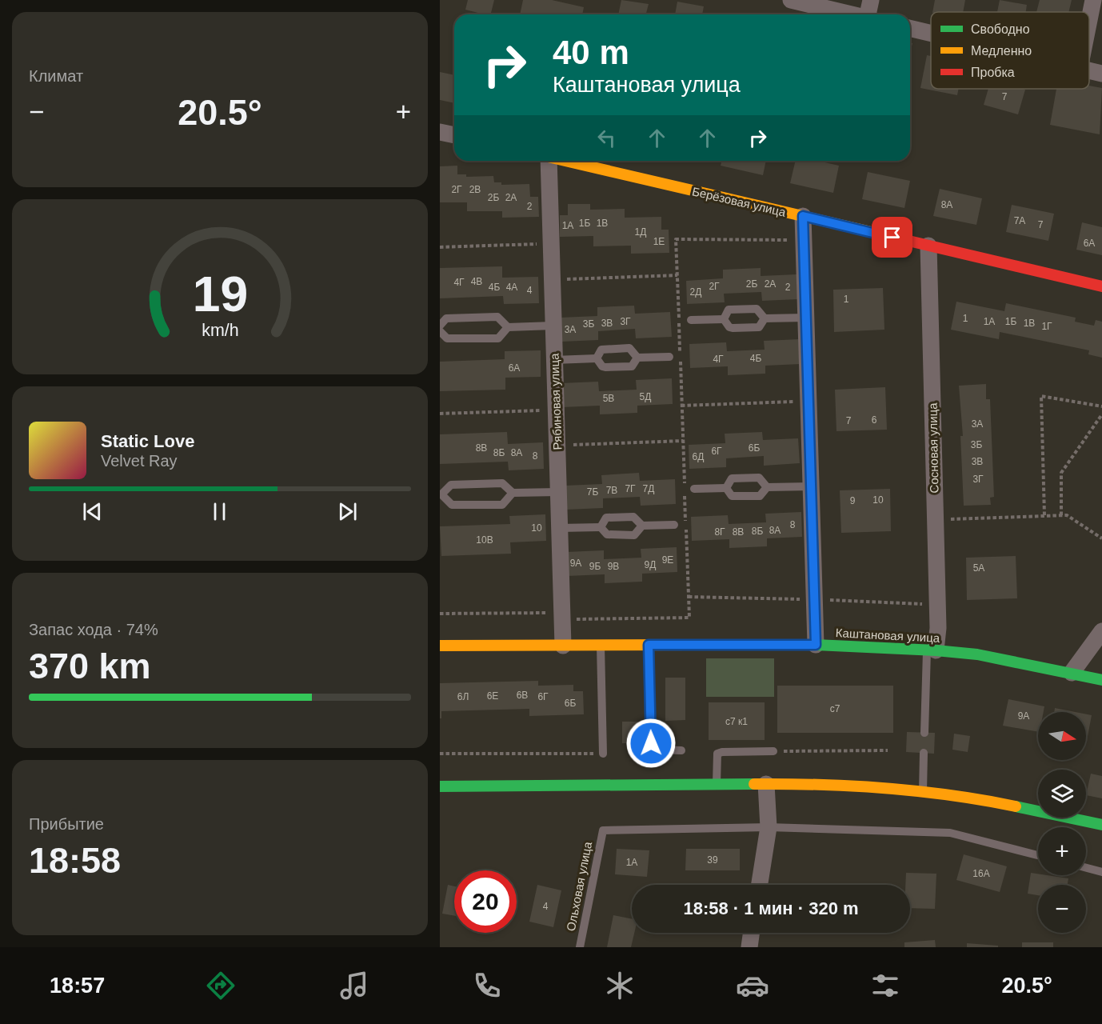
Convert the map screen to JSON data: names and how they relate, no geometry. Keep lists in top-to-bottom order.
{
  "streets": {
    "street": [
      "Берёзовая улица",
      "Рябиновая улица",
      "Сосновая улица",
      "Каштановая улица"
    ],
    "lane": ["Ольховая улица"]
  },
  "crossings": [
    ["Берёзовая улица", "Сосновая улица"],
    ["Рябиновая улица", "Каштановая улица"],
    ["Сосновая улица", "Каштановая улица"]
  ],
  "house_numbers": [
    "7",
    "2Г",
    "2В",
    "2Б",
    "2А",
    "8А",
    "2",
    "7А",
    "1Б",
    "1В",
    "7",
    "1А",
    "1Д",
    "1Е",
    "6А",
    "4В",
    "4Г",
    "2Б",
    "2А",
    "2Г",
    "4Б",
    "4А",
    "2",
    "4",
    "2Д",
    "1",
    "1",
    "3Г",
    "1А",
    "1Б",
    "3В",
    "1В",
    "3Б",
    "1Г",
    "3А",
    "4Б",
    "4Г",
    "6А",
    "5Д",
    "5В",
    "6",
    "7",
    "3А",
    "3Б",
    "8В",
    "6Б",
    "6Г",
    "8Б",
    "8А",
    "8",
    "6Д",
    "3В",
    "3Г",
    "7Г",
    "7Д",
    "7В",
    "7Б",
    "10",
    "9",
    "8",
    "10",
    "8А",
    "8Б",
    "8Г",
    "8В",
    "10В",
    "9Е",
    "9А",
    "9Д",
    "9Б",
    "9В",
    "5А",
    "6В",
    "6Е",
    "6Л",
    "6Г",
    "6Б",
    "с7",
    "9А",
    "с7 к1",
    "39",
    "1А",
    "16А",
    "4"
  ],
  "legend": ["Свободно", "Медленно", "Пробка"],
  "north": "right",
  "page": {
    "tile": [
      "Климат",
      ["Запас хода · 74%", "370 km"],
      ["Прибытие", "18:58"]
    ],
    "turn": ["40 m", "Каштановая улица"],
    "heat": ["−", "20.5°", "+"],
    "song": ["Static Love", "Velvet Ray"],
    "map_buttons": ["+", "−"],
    "limit": "20",
    "trip": "18:58 · 1 мин · 320 m",
    "tabs": ["18:57", "20.5°"],
    "gauge": ["19", "km/h"]
  }
}
